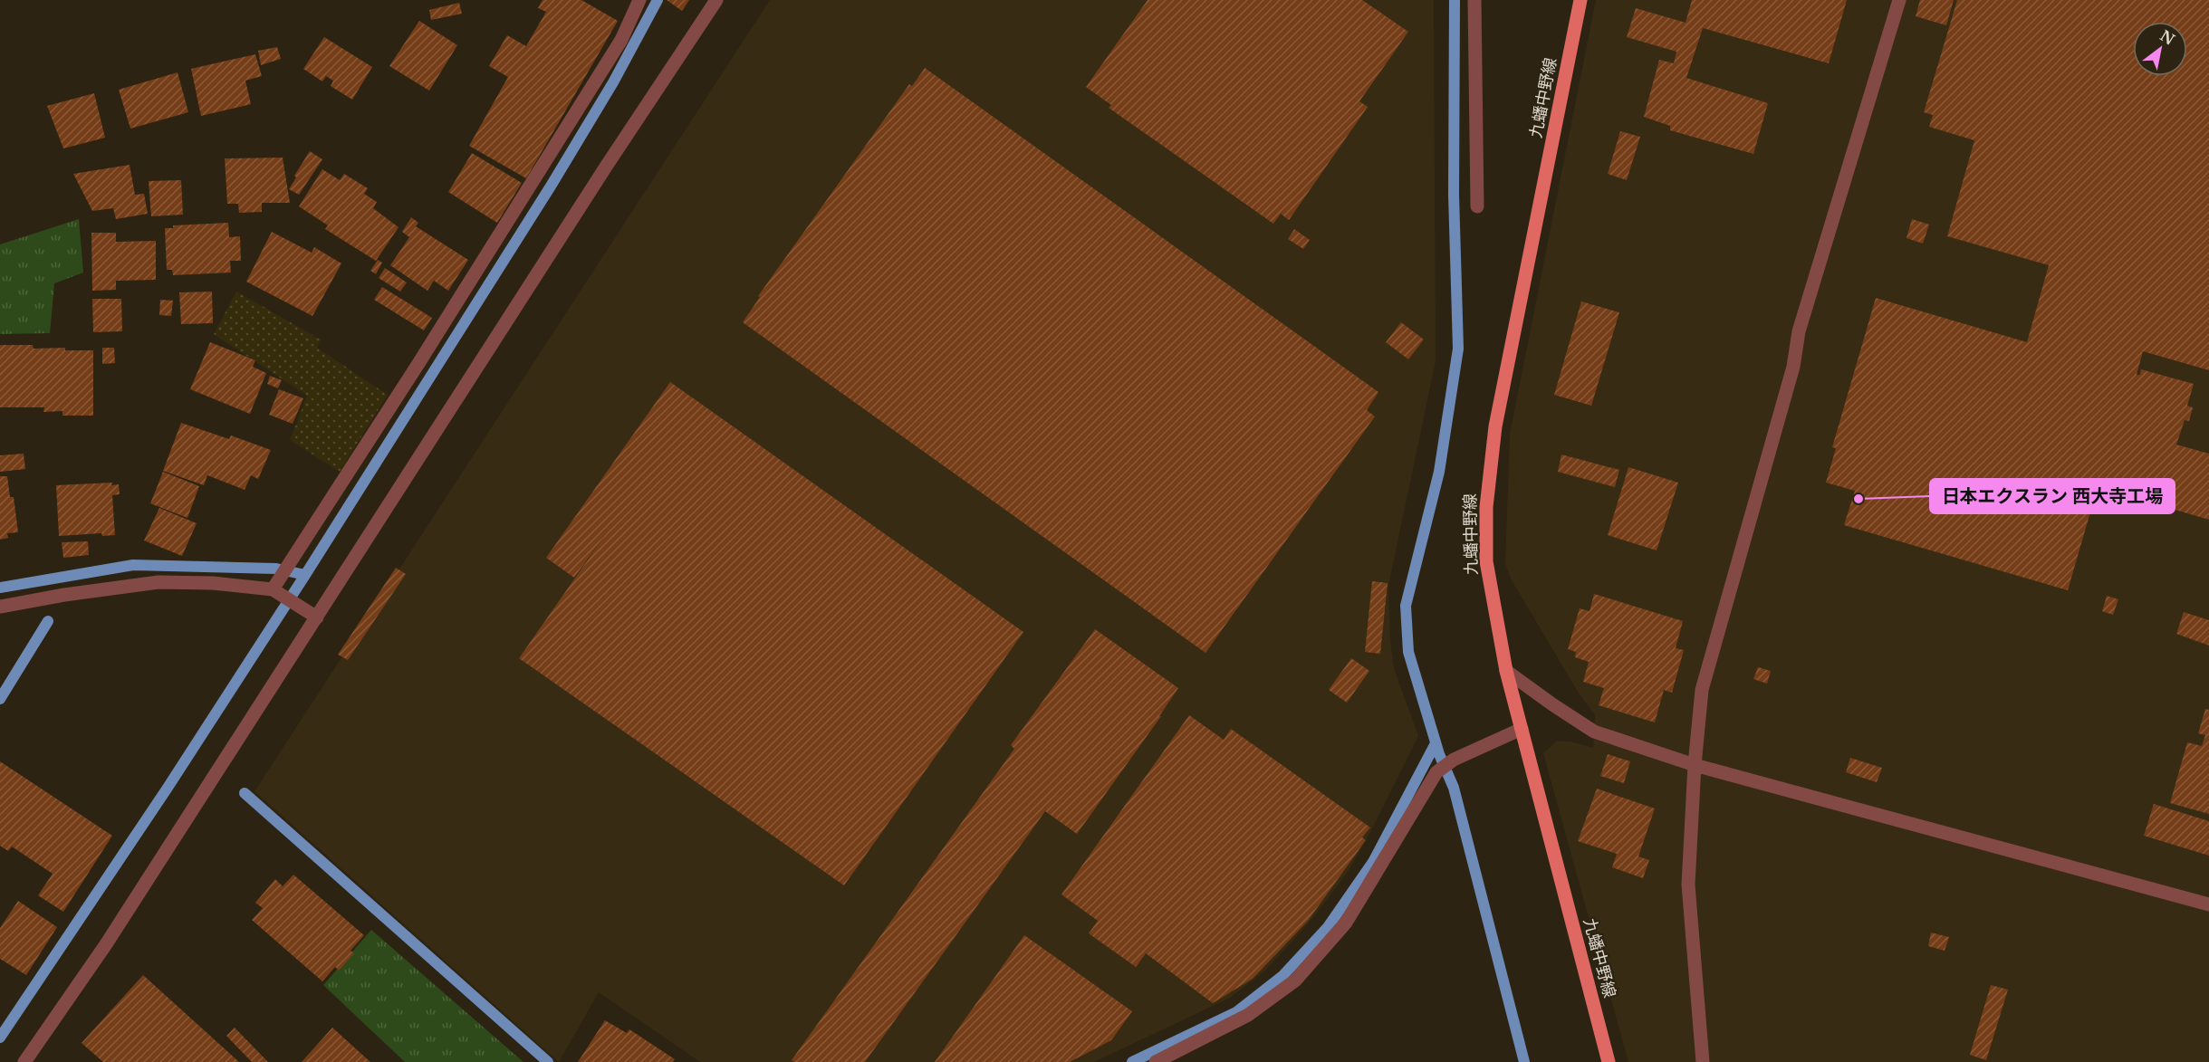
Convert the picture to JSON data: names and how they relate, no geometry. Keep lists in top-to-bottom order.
{
  "streets": {
    "main road": ["九蟠中野線"]
  },
  "places": ["日本エクスラン 西大寺工場"],
  "north": "top right"
}
